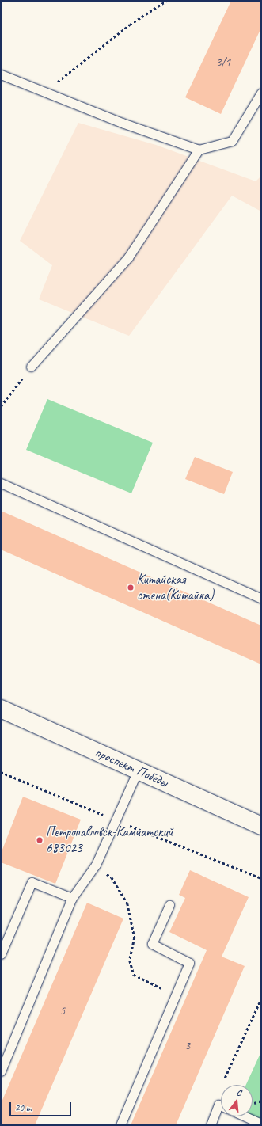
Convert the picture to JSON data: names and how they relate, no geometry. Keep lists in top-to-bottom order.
{
  "streets": {
    "main road": ["проспект Победы"]
  },
  "places": ["Китайская стена(Китайка)", "Петропавловск-Камчатский 683023"],
  "house_numbers": ["3/1", "5", "3"],
  "scale_bar": "20 m",
  "north": "top"
}
